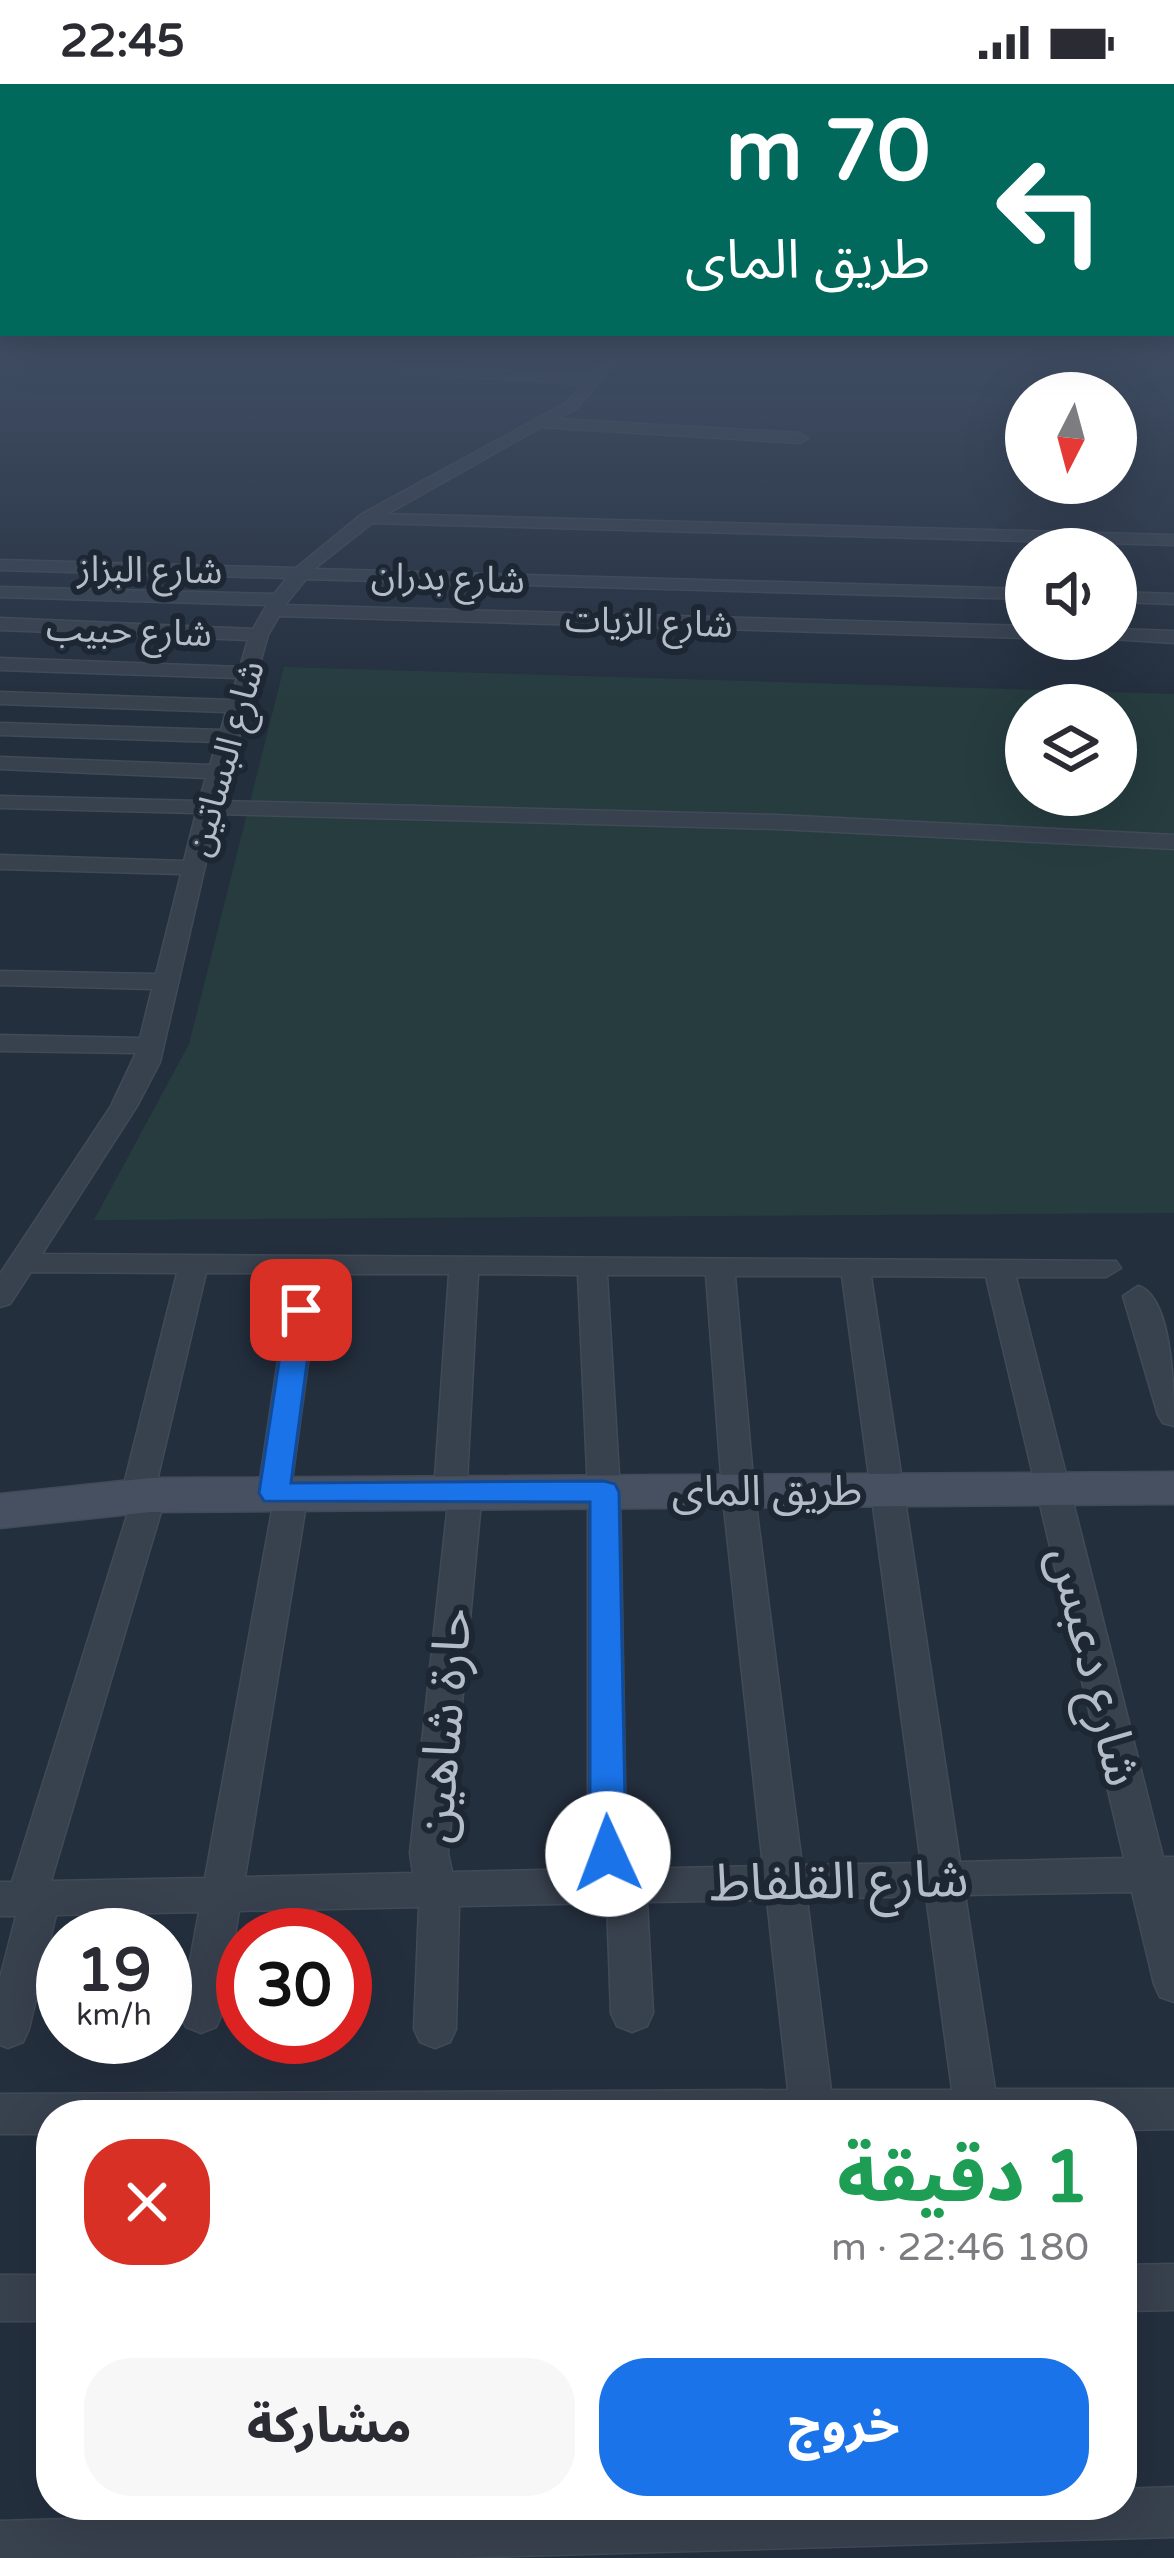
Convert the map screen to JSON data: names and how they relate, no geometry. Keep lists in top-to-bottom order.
{
  "streets": {
    "street": [
      "شارع البزاز",
      "شارع بدران",
      "شارع الزيات",
      "شارع حبيب",
      "شارع البساتين",
      "طريق الماى",
      "شارع دعبس",
      "حارة شاهين",
      "شارع القلفاط"
    ]
  },
  "crossings": [
    ["شارع البزاز", "شارع بدران"],
    ["شارع البزاز", "شارع البساتين"],
    ["شارع بدران", "شارع البساتين"],
    ["شارع الزيات", "شارع البساتين"],
    ["شارع حبيب", "شارع البساتين"],
    ["طريق الماى", "شارع دعبس"],
    ["طريق الماى", "حارة شاهين"],
    ["شارع دعبس", "شارع القلفاط"],
    ["حارة شاهين", "شارع القلفاط"]
  ],
  "north": "bottom",
  "page": {
    "status": "22:45",
    "turn": ["70 m", "طريق الماى"],
    "speed": "19 km/h",
    "limit": "30",
    "heading": ["1 دقيقة", "180 m · 22:46"],
    "buttons": ["خروج", "مشاركة"]
  }
}
